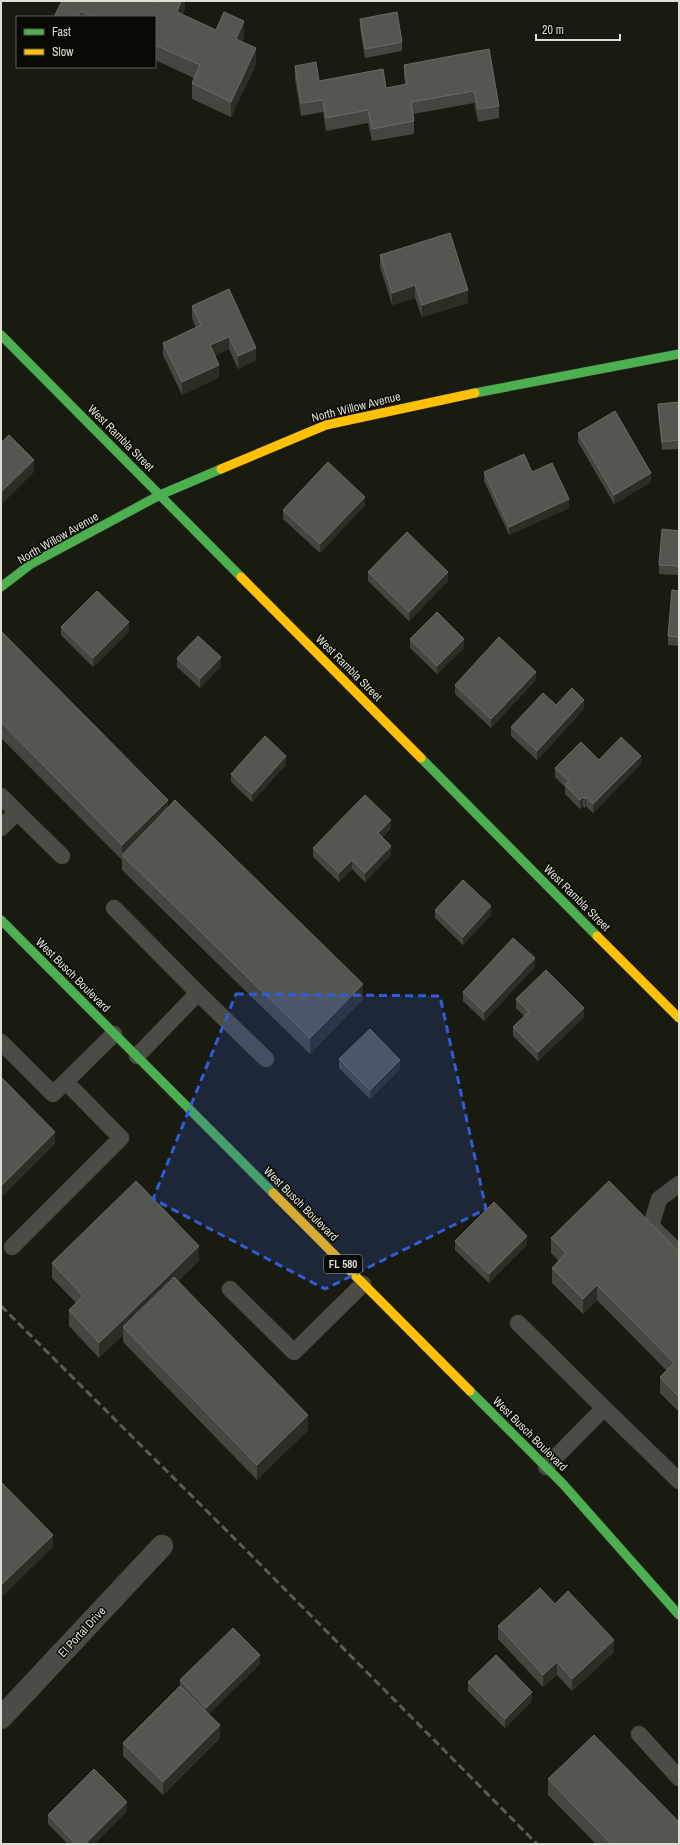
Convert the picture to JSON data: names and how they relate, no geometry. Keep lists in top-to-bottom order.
{
  "streets": {
    "street": [
      "North Willow Avenue",
      "West Rambla Street",
      "West Busch Boulevard",
      "FL 580",
      "El Portal Drive"
    ]
  },
  "crossings": [
    ["North Willow Avenue", "West Rambla Street"]
  ],
  "legend": ["Fast", "Slow"],
  "scale_bar": "20 m"
}
